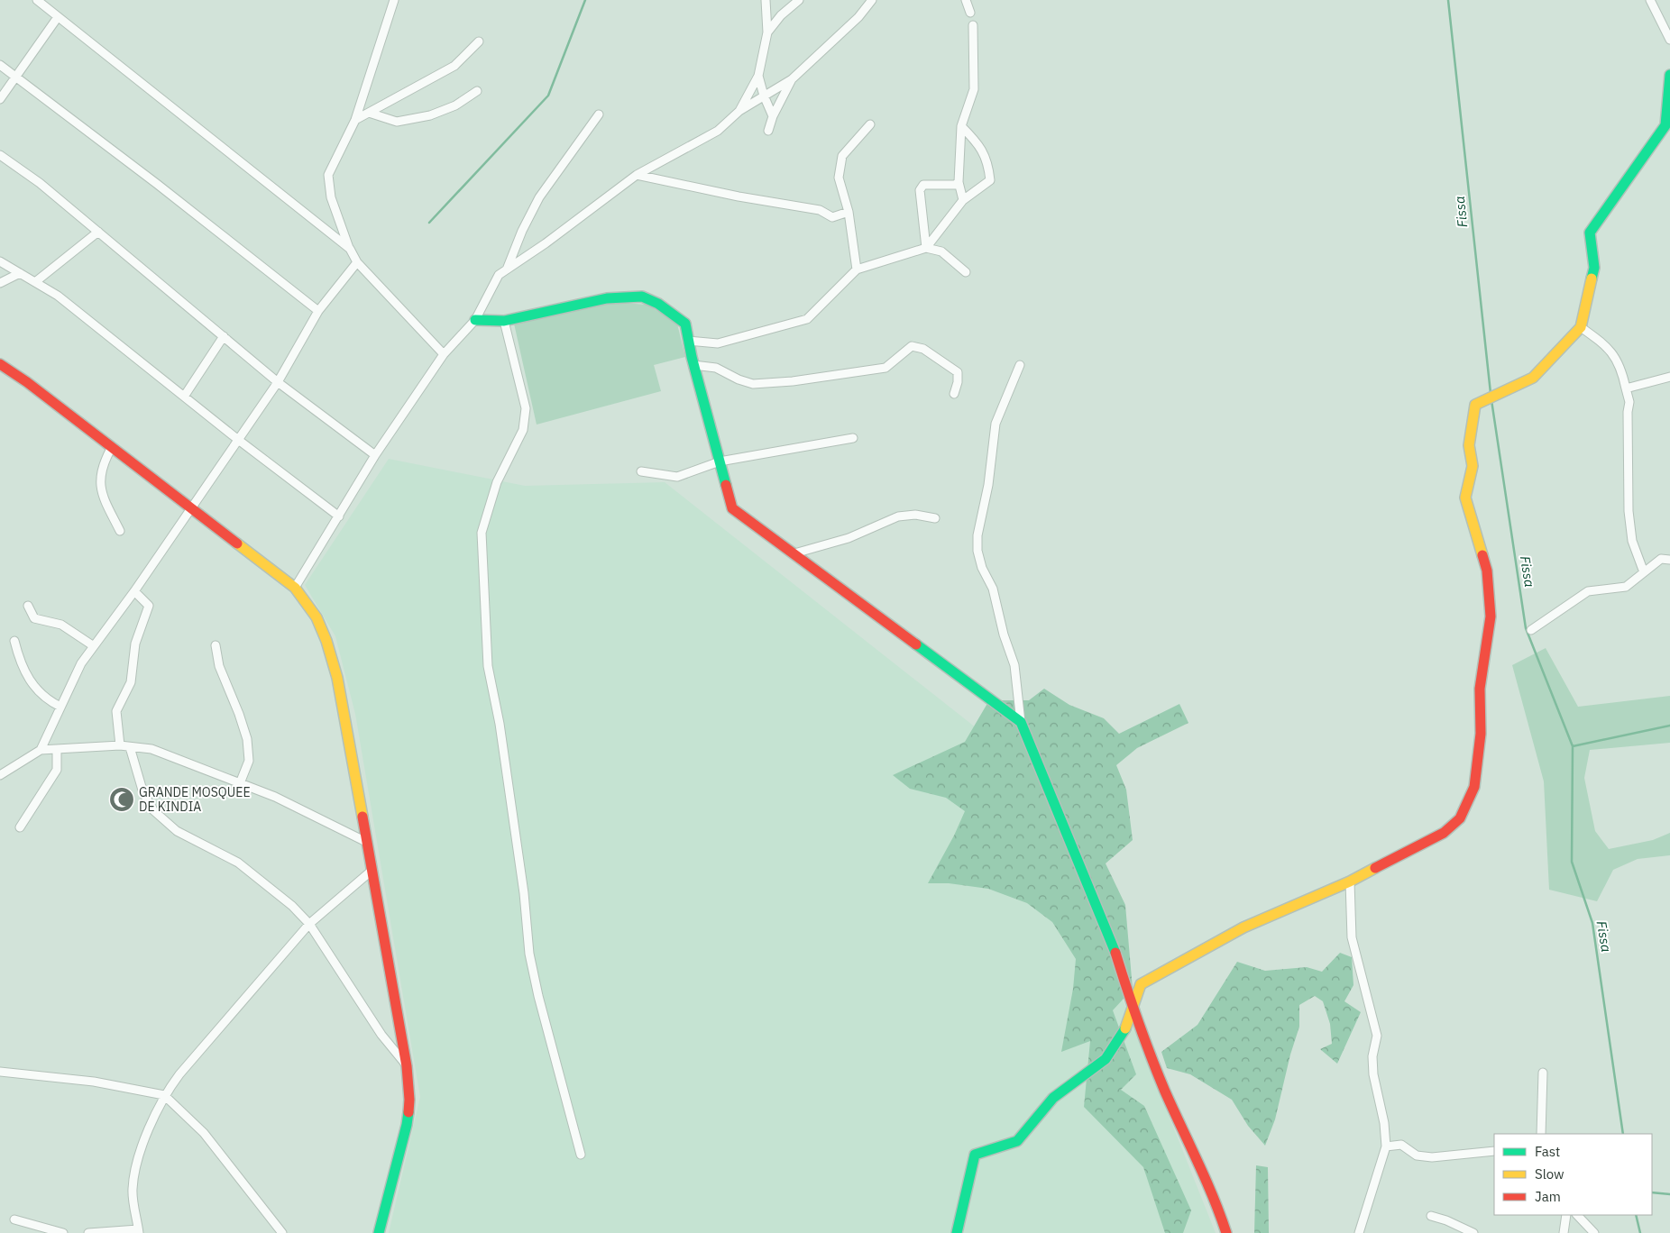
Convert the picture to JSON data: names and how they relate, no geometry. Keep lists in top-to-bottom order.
{
  "water": ["Fissa"],
  "places": {
    "mosque": ["GRANDE MOSQUEE DE KINDIA"]
  },
  "legend": ["Fast", "Slow", "Jam"]
}
